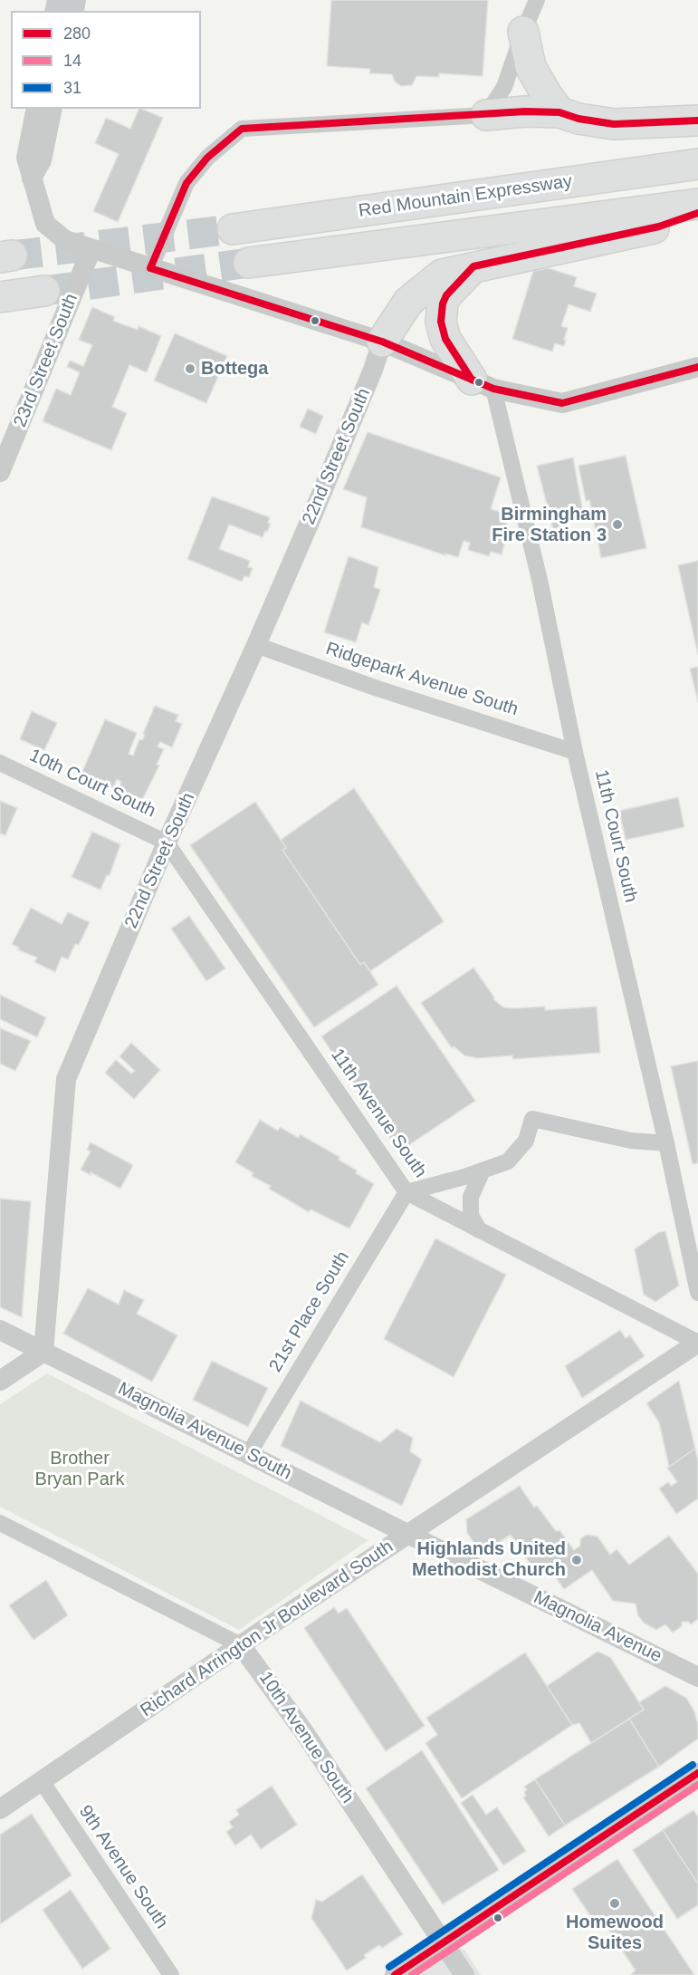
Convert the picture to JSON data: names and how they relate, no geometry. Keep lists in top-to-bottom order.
{
  "streets": {
    "highway": ["Red Mountain Expressway"],
    "street": [
      "23rd Street South",
      "22nd Street South",
      "Ridgepark Avenue South",
      "10th Court South",
      "11th Court South",
      "11th Avenue South",
      "21st Place South",
      "Magnolia Avenue South",
      "Magnolia Avenue",
      "Richard Arrington Jr Boulevard South",
      "10th Avenue South",
      "9th Avenue South"
    ]
  },
  "crossings": [
    ["22nd Street South", "Ridgepark Avenue South"],
    ["22nd Street South", "10th Court South"],
    ["22nd Street South", "11th Avenue South"],
    ["22nd Street South", "Magnolia Avenue South"],
    ["Ridgepark Avenue South", "11th Court South"],
    ["10th Court South", "11th Avenue South"],
    ["11th Avenue South", "21st Place South"],
    ["11th Avenue South", "Richard Arrington Jr Boulevard South"],
    ["21st Place South", "Magnolia Avenue South"],
    ["Magnolia Avenue South", "Magnolia Avenue"],
    ["Magnolia Avenue South", "Richard Arrington Jr Boulevard South"],
    ["Magnolia Avenue", "Richard Arrington Jr Boulevard South"],
    ["Richard Arrington Jr Boulevard South", "10th Avenue South"],
    ["Richard Arrington Jr Boulevard South", "9th Avenue South"]
  ],
  "parks": ["Brother Bryan Park"],
  "places": [
    "Bottega",
    "Birmingham Fire Station 3",
    "Highlands United Methodist Church",
    "Homewood Suites"
  ],
  "lines": ["transit line 280", "transit line 31", "transit line 14"],
  "legend": ["280", "14", "31"]
}
